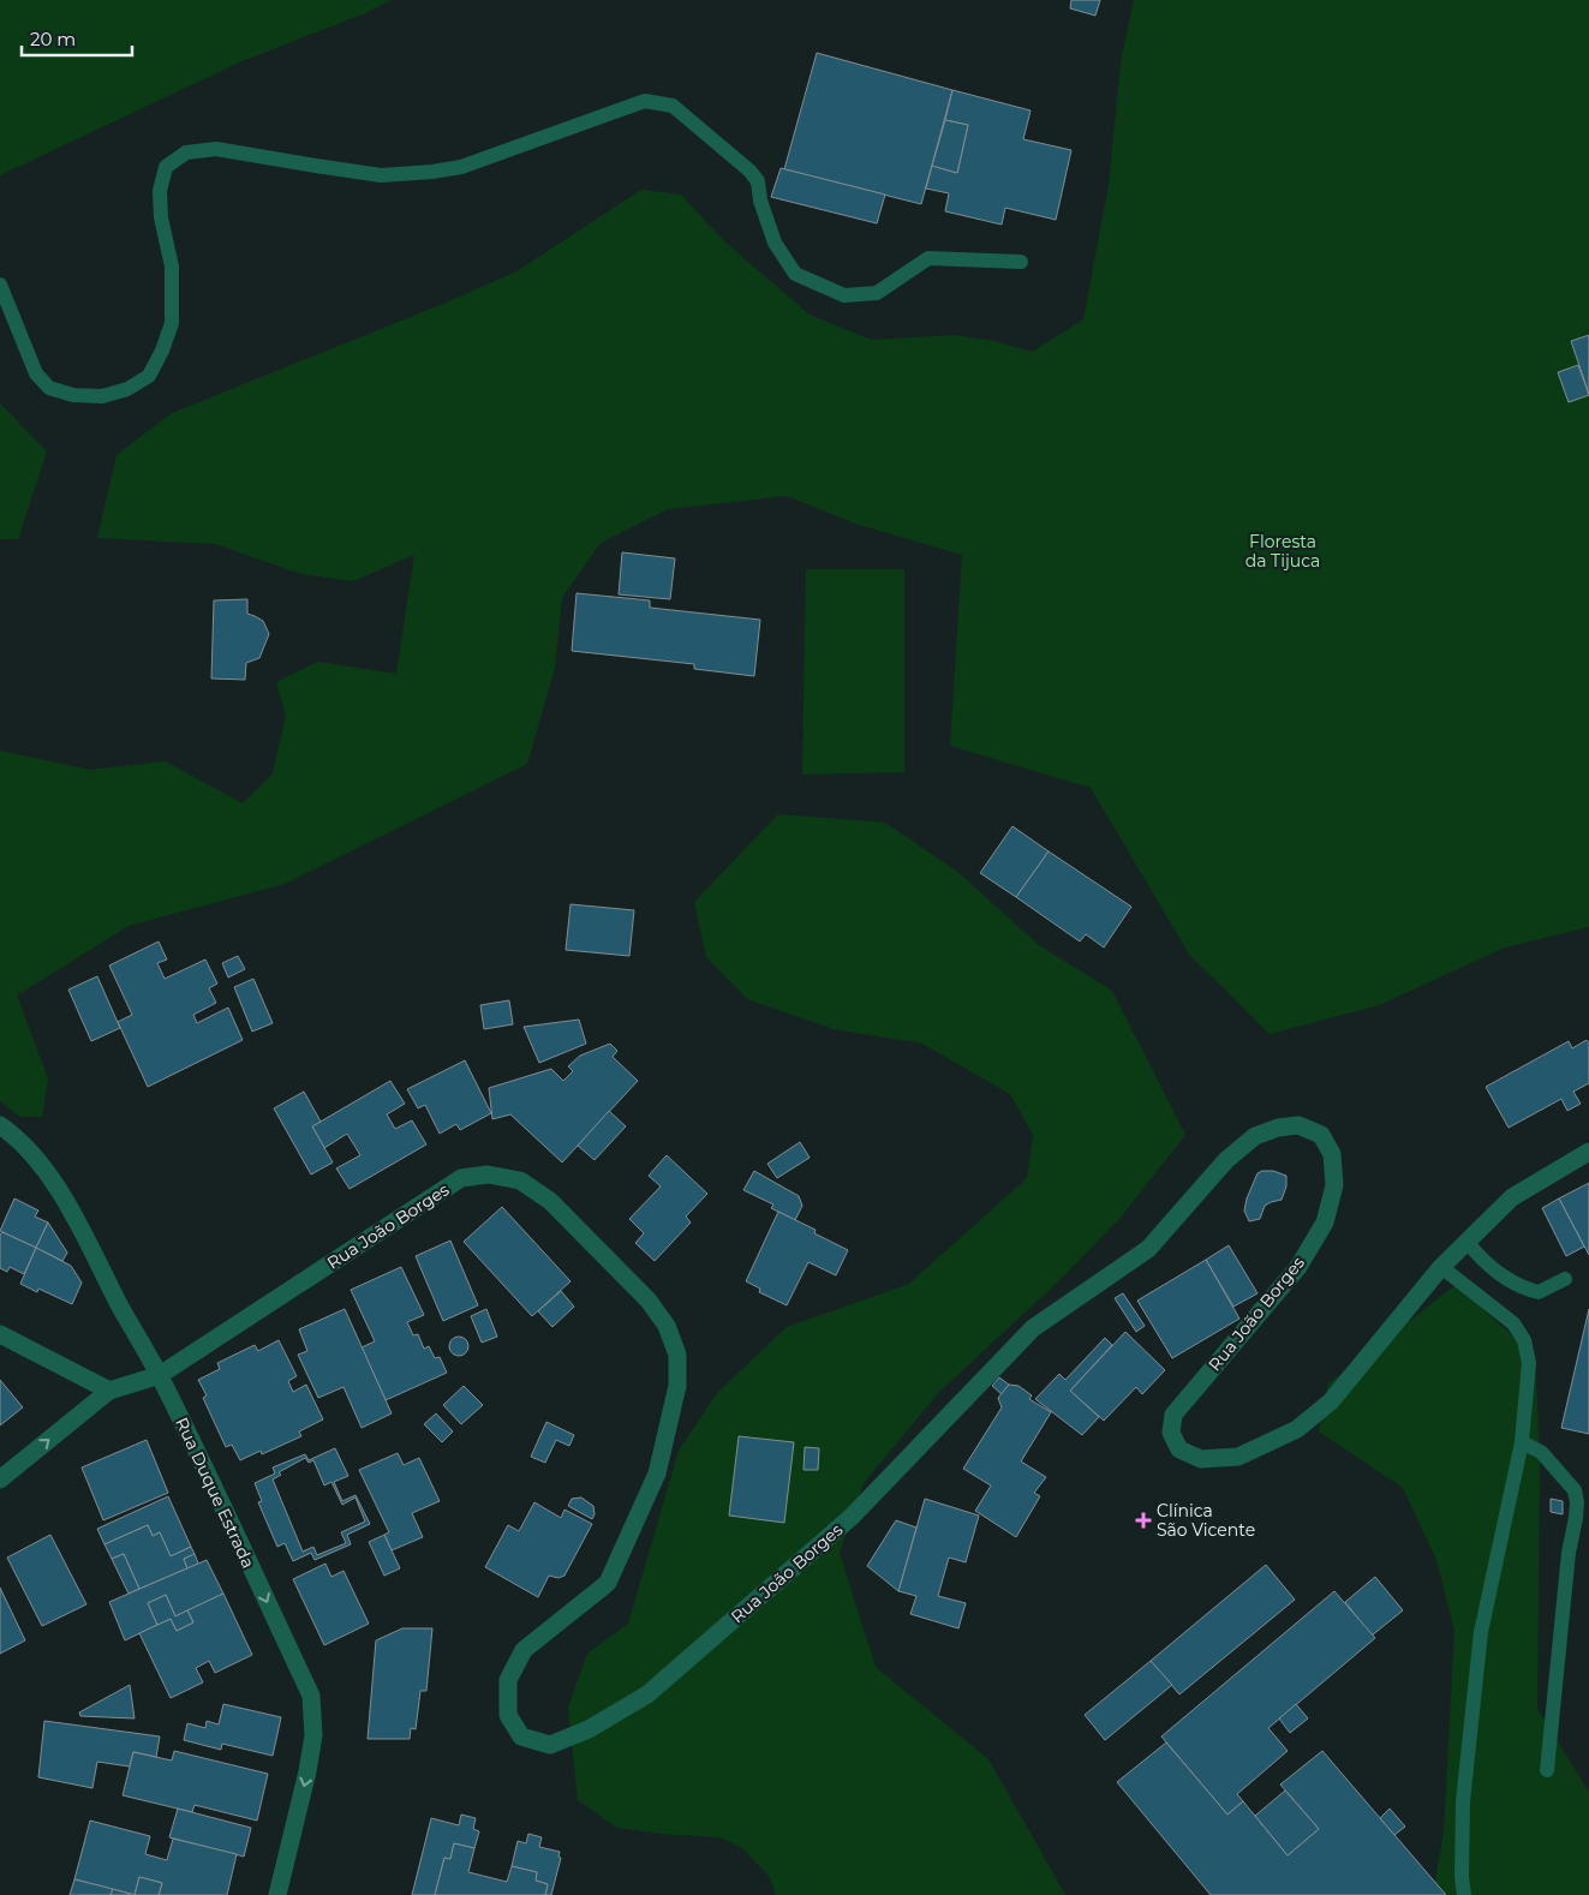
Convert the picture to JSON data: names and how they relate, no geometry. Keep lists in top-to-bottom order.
{
  "streets": {
    "street": ["Rua João Borges", "Rua Duque Estrada"]
  },
  "crossings": [
    ["Rua João Borges", "Rua Duque Estrada"]
  ],
  "one_way": ["Rua Duque Estrada"],
  "parks": ["Floresta da Tijuca"],
  "places": {
    "health": ["Clínica São Vicente"]
  },
  "scale_bar": "20 m"
}
